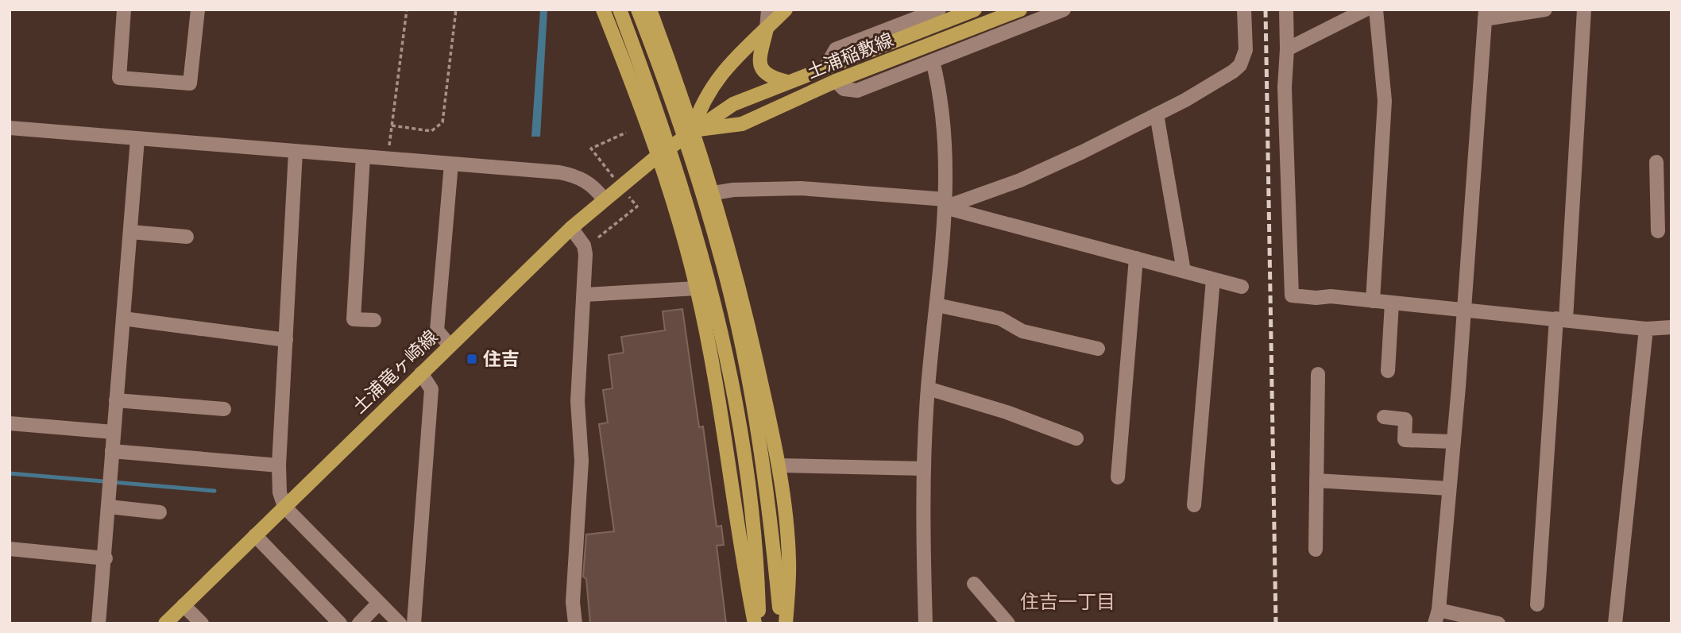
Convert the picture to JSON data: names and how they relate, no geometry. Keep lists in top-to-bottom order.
{
  "streets": {
    "main road": ["土浦稲敷線", "土浦竜ヶ崎線"]
  },
  "crossings": [
    ["土浦稲敷線", "土浦竜ヶ崎線"]
  ],
  "districts": ["住吉一丁目"],
  "places": {
    "transit": ["住吉"]
  }
}
